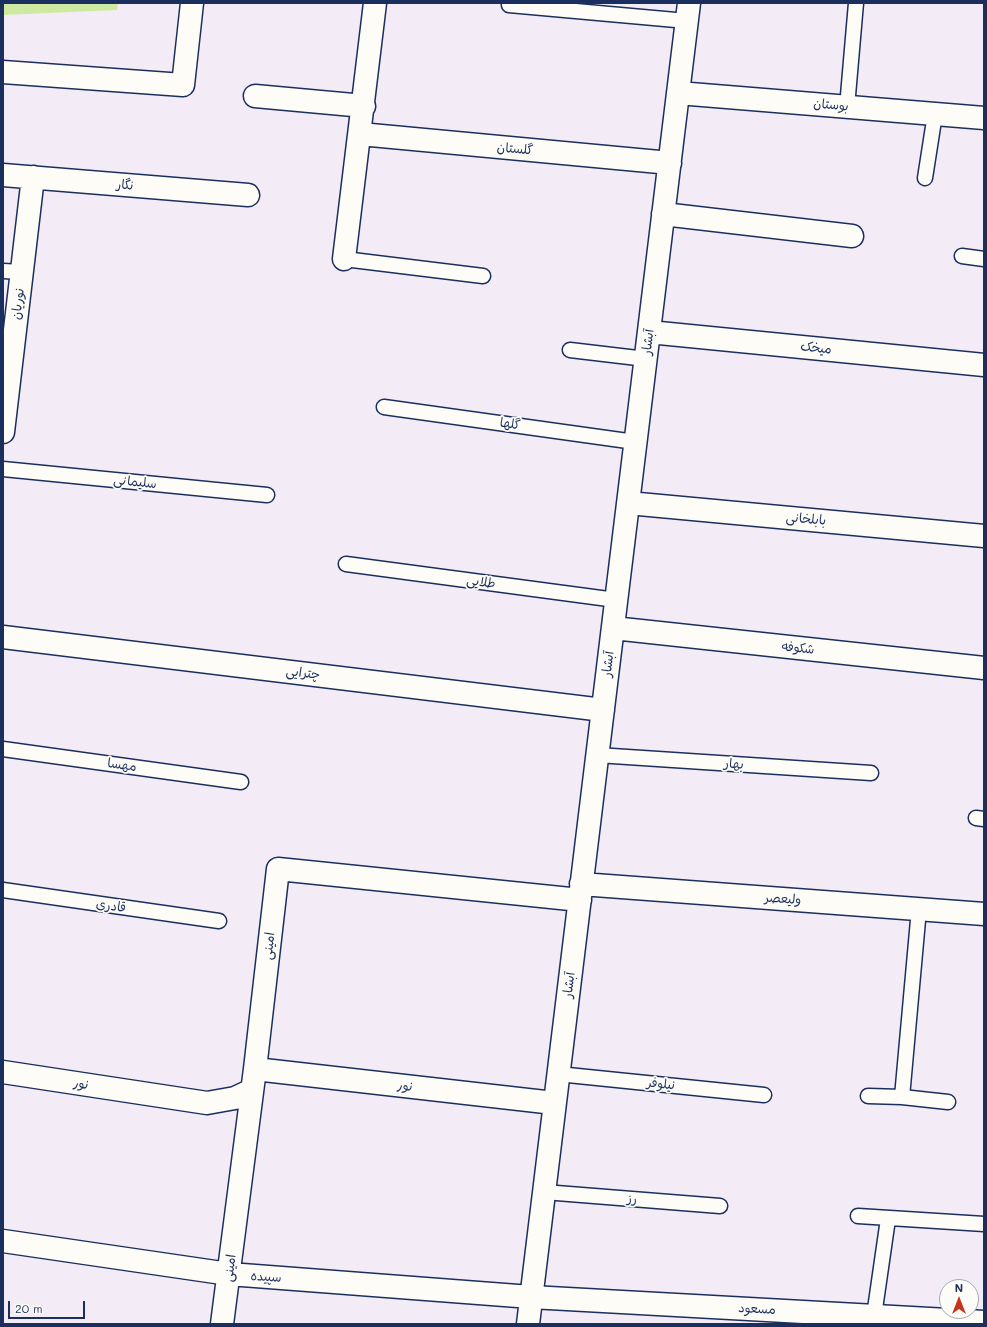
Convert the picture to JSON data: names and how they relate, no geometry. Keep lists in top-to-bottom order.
{
  "streets": {
    "street": [
      "بوستان",
      "گلستان",
      "نگار",
      "نوریان",
      "آبشار",
      "میخک",
      "بابلخانی",
      "شکوفه",
      "چترایی",
      "ولیعصر",
      "امینی",
      "نور",
      "سپیده",
      "مسعود"
    ],
    "lane": [
      "گلها",
      "سلیمانی",
      "طلایی",
      "بهار",
      "مهسا",
      "قادری",
      "نیلوفر",
      "رز"
    ]
  },
  "crossings": [
    ["بوستان", "آبشار"],
    ["گلستان", "آبشار"],
    ["نگار", "نوریان"],
    ["آبشار", "میخک"],
    ["آبشار", "گلها"],
    ["آبشار", "بابلخانی"],
    ["آبشار", "طلایی"],
    ["آبشار", "شکوفه"],
    ["آبشار", "چترایی"],
    ["آبشار", "بهار"],
    ["آبشار", "ولیعصر"],
    ["آبشار", "امینی"],
    ["آبشار", "نور"],
    ["آبشار", "نیلوفر"],
    ["آبشار", "رز"],
    ["آبشار", "سپیده"],
    ["آبشار", "مسعود"],
    ["ولیعصر", "امینی"],
    ["امینی", "نور"],
    ["امینی", "سپیده"],
    ["سپیده", "مسعود"]
  ],
  "scale_bar": "20 m",
  "north": "top"
}
